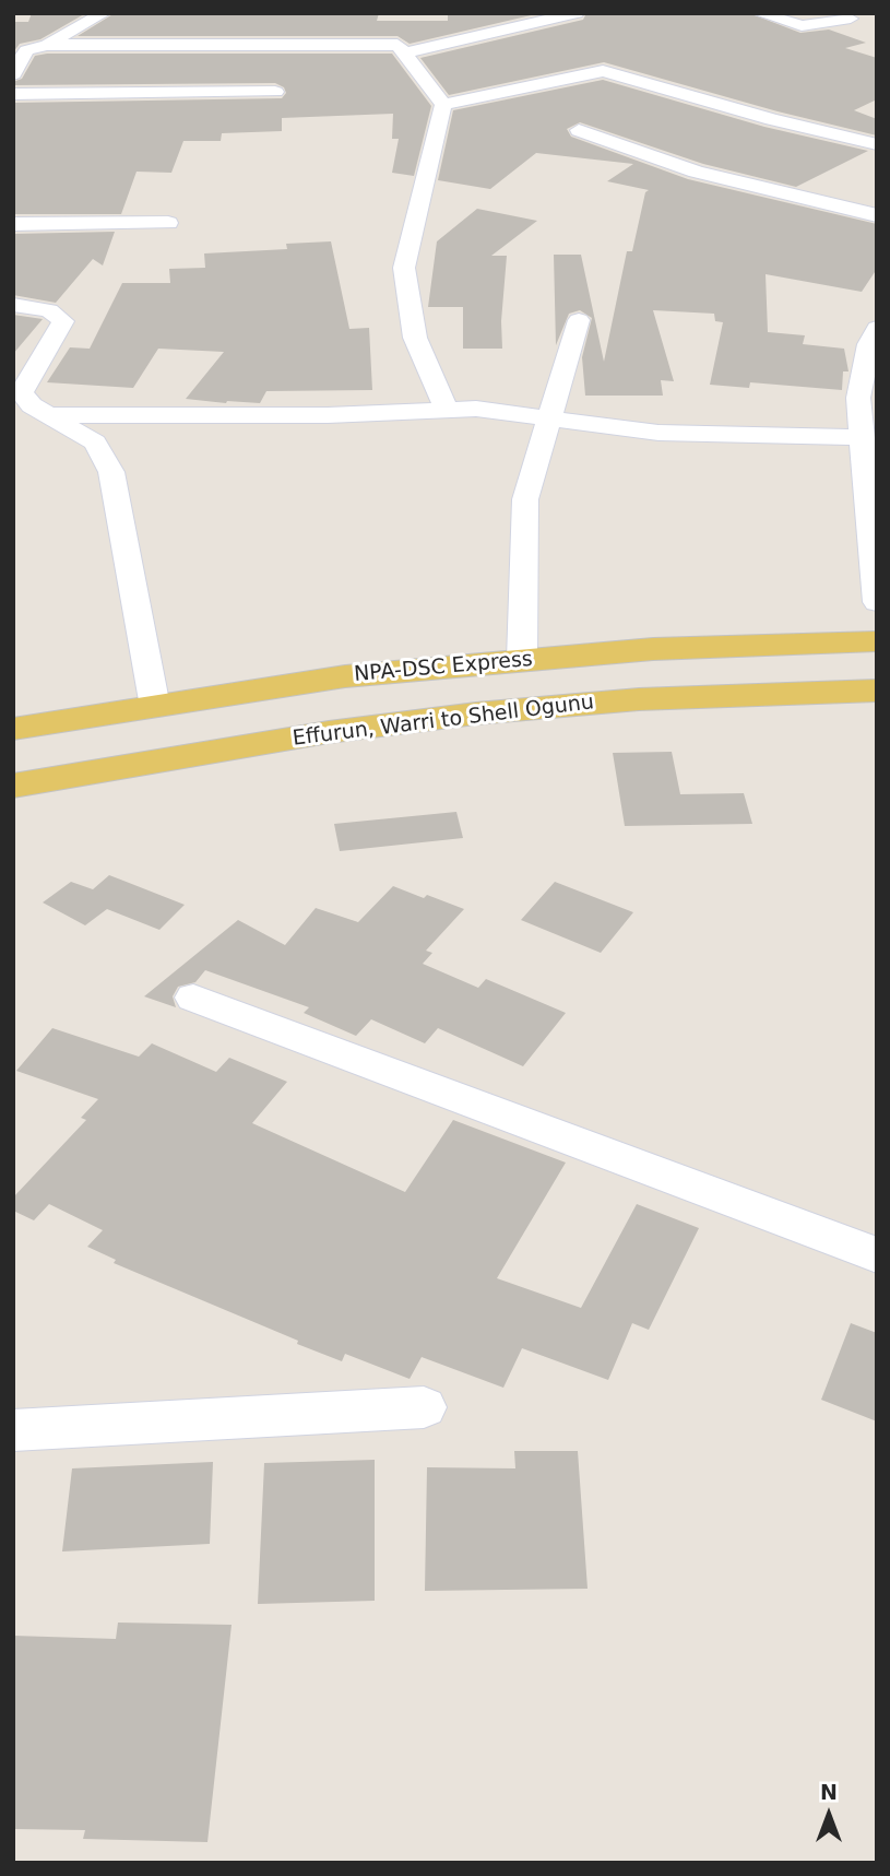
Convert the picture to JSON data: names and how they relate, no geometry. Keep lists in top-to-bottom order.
{
  "streets": {
    "main road": ["NPA-DSC Express", "Effurun, Warri to Shell Ogunu"]
  },
  "north": "top"
}
